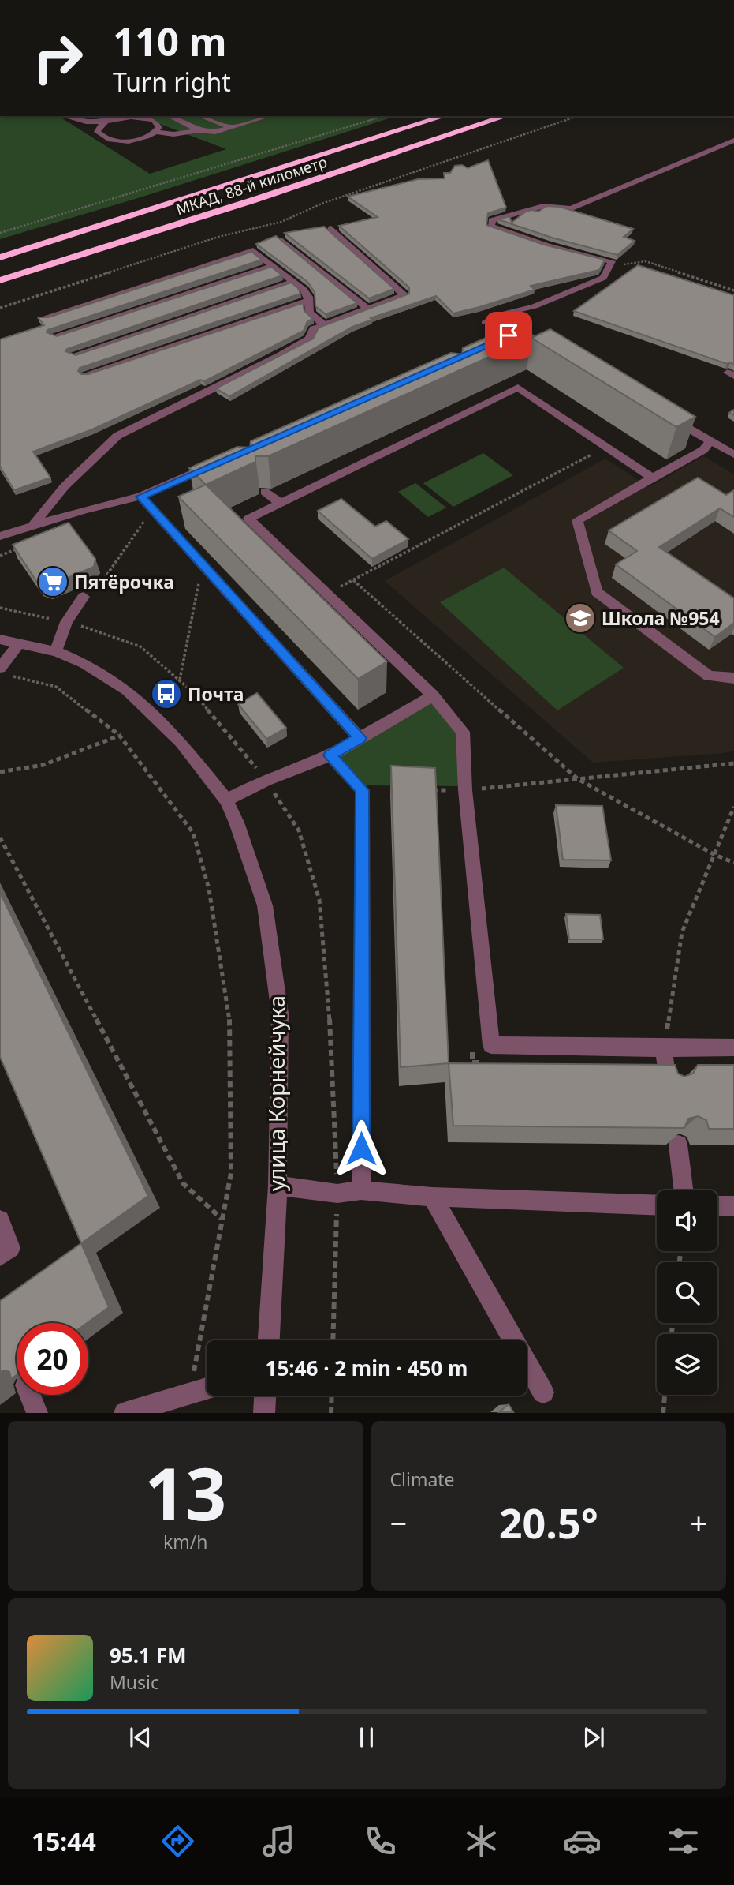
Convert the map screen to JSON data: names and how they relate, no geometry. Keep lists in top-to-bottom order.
{
  "streets": {
    "highway": ["МКАД, 88-й километр"],
    "street": ["улица Корнейчука"]
  },
  "places": {
    "supermarket": ["Пятёрочка"],
    "school or university": ["Школа №954"],
    "bus stop": ["Почта"]
  },
  "page": {
    "turn": ["110 m", "Turn right"],
    "limit": "20",
    "trip": "15:46 · 2 min · 450 m",
    "tile": [
      ["13", "km/h"],
      "Climate"
    ],
    "heat": ["−", "20.5°", "+"],
    "song": ["95.1 FM", "Music"],
    "tabs": "15:44"
  }
}
